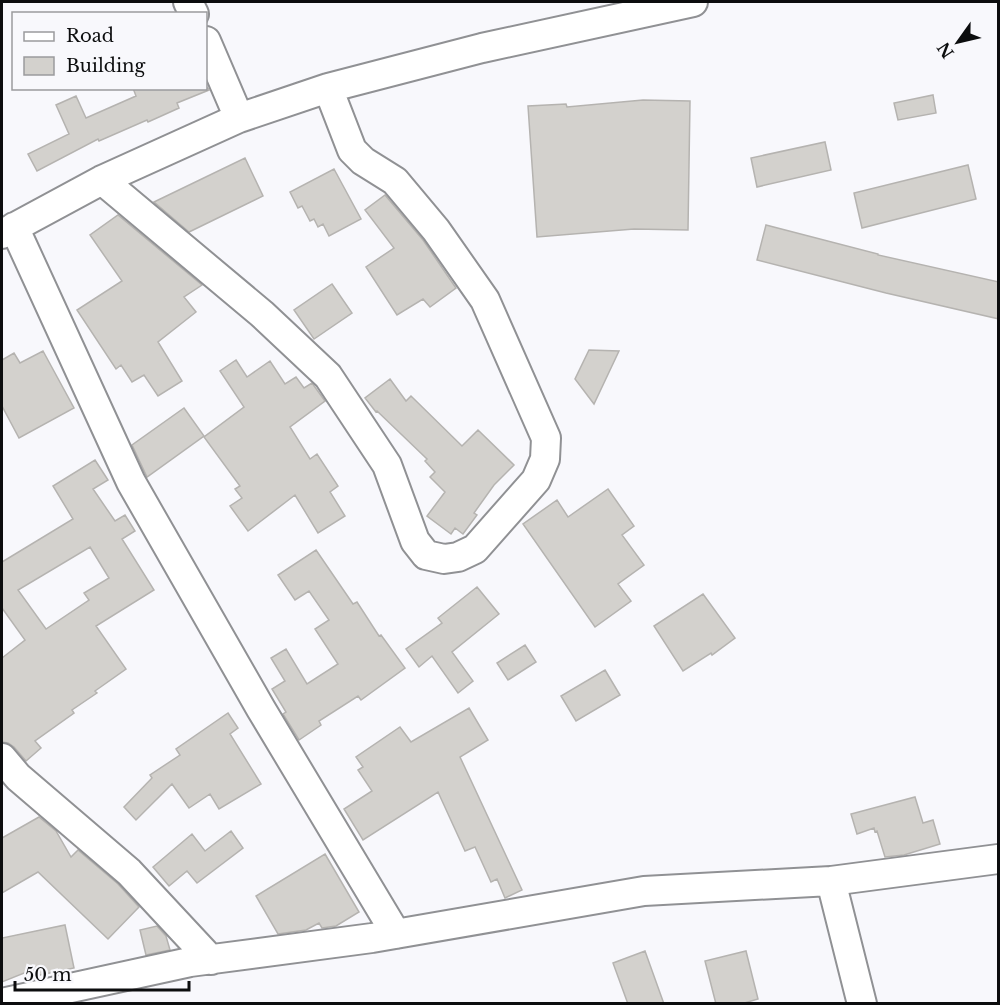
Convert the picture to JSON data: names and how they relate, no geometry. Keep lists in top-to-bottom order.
{
  "legend": ["Road", "Building"],
  "scale_bar": "50 m",
  "north": "bottom left"
}
